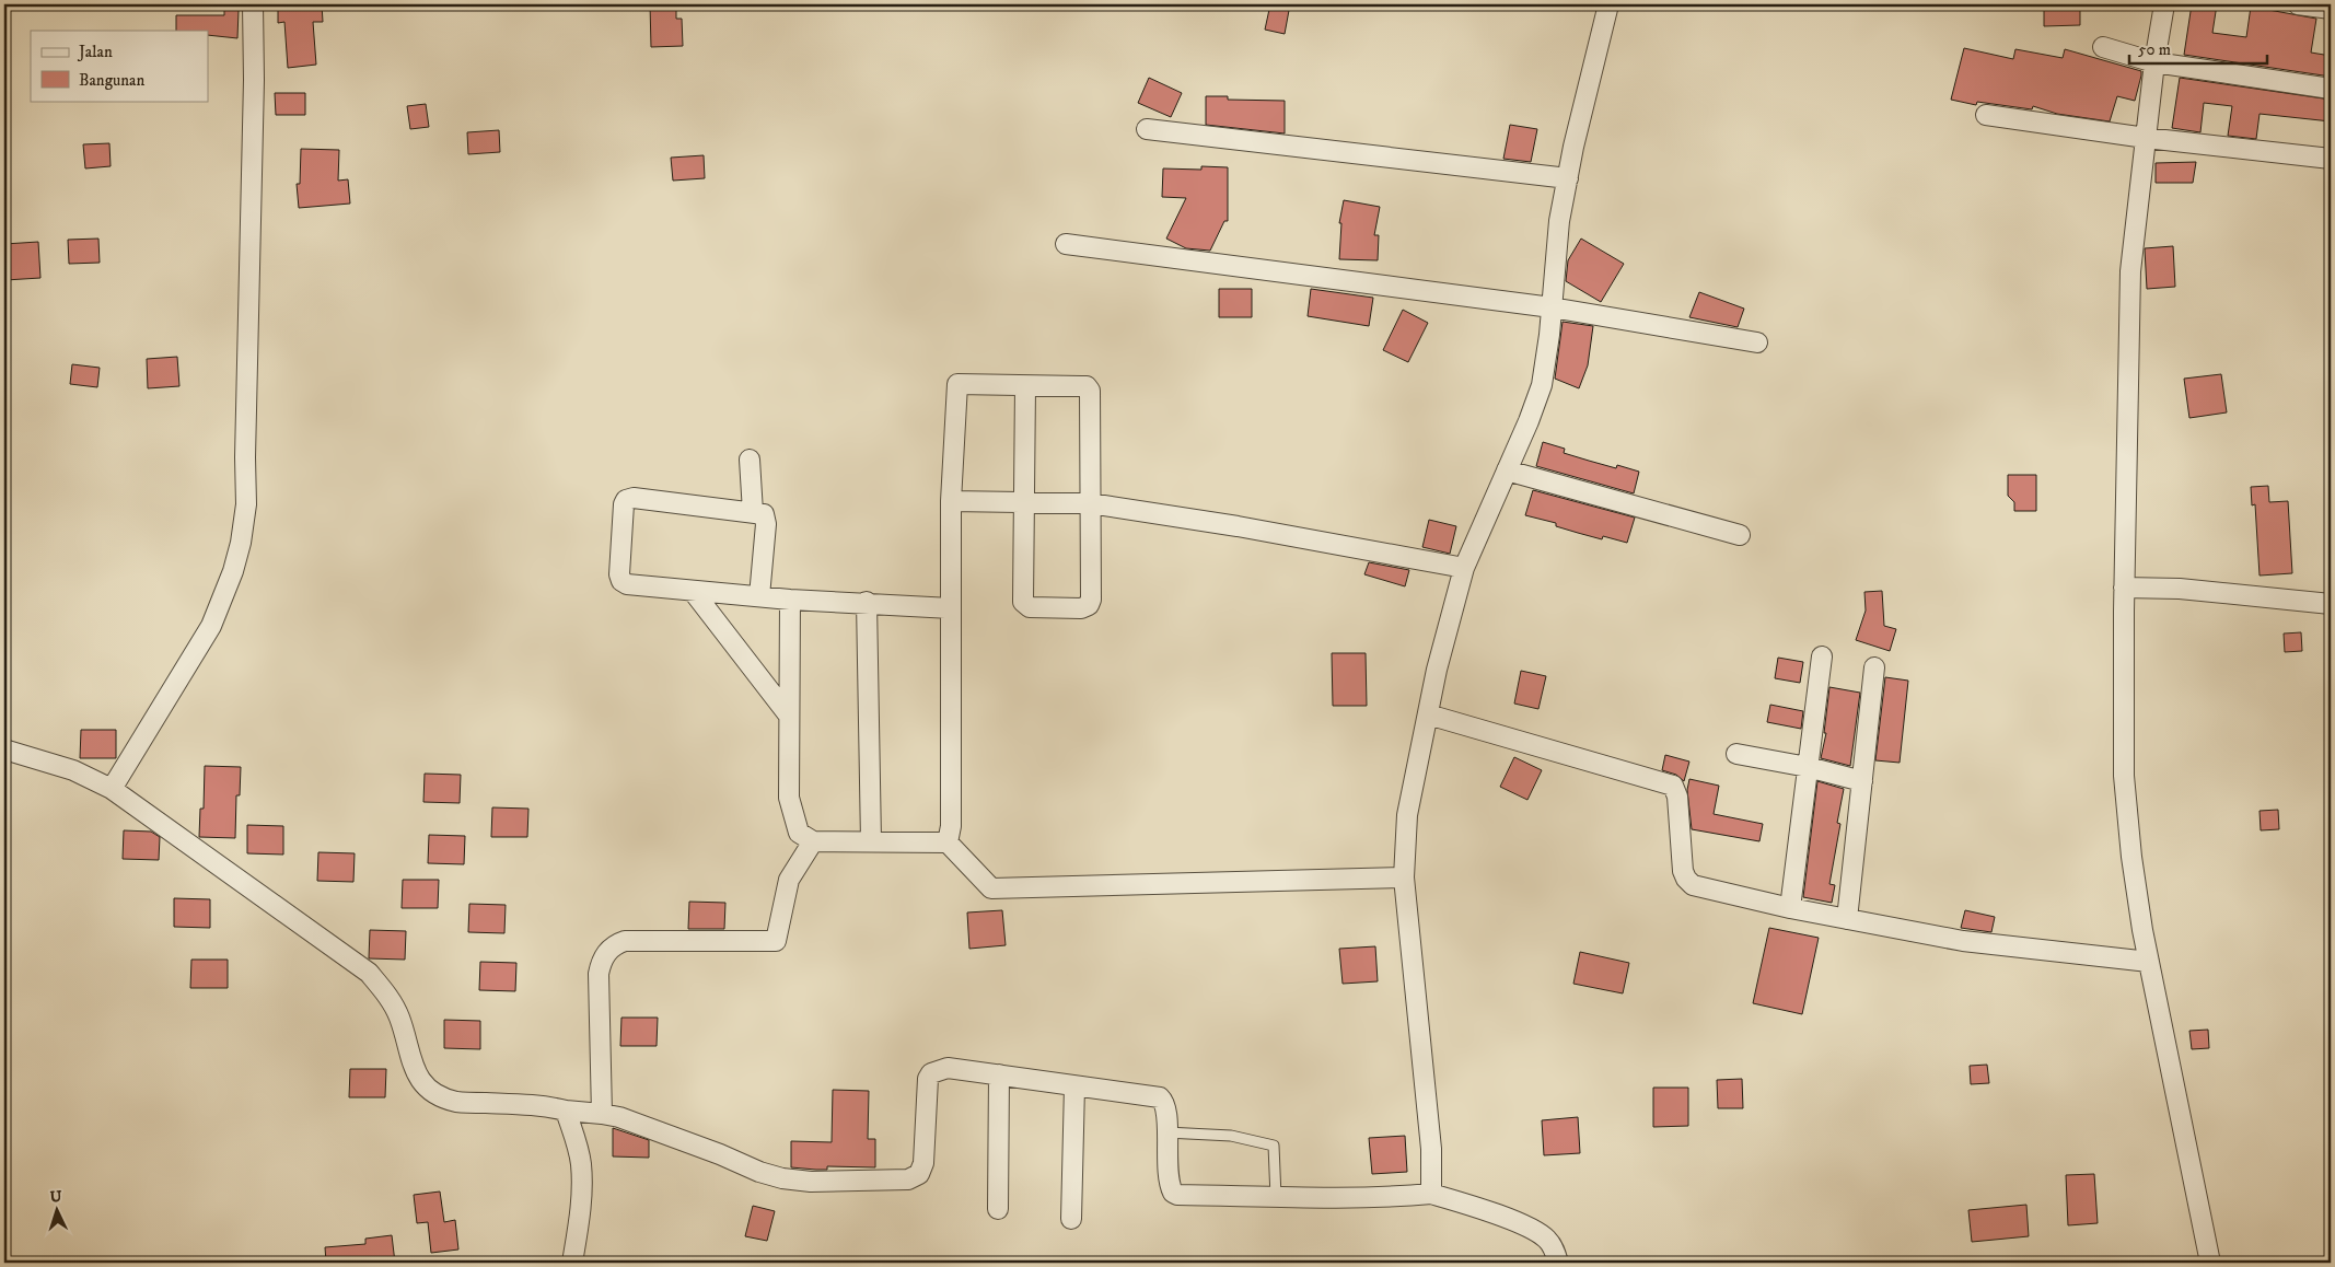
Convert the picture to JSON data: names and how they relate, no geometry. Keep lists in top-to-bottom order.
{
  "legend": ["Jalan", "Bangunan"],
  "scale_bar": "50 m",
  "north": "top"
}
